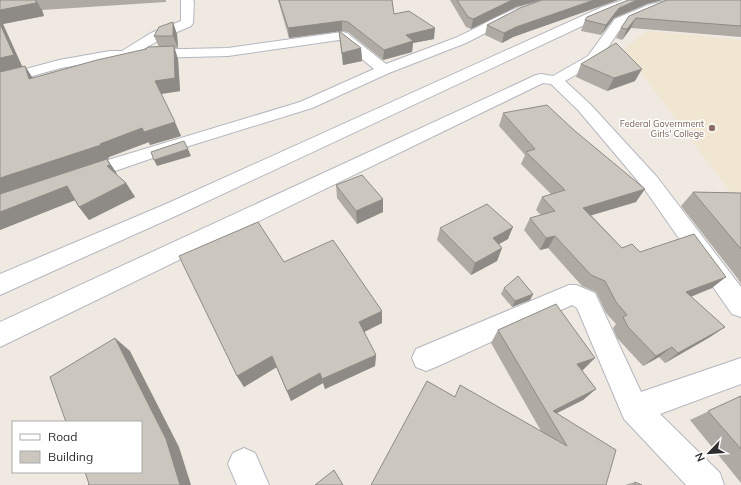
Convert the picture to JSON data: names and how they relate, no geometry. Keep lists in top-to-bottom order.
{
  "places": ["Federal Government Girls' College"],
  "legend": ["Road", "Building"],
  "north": "bottom left"
}
